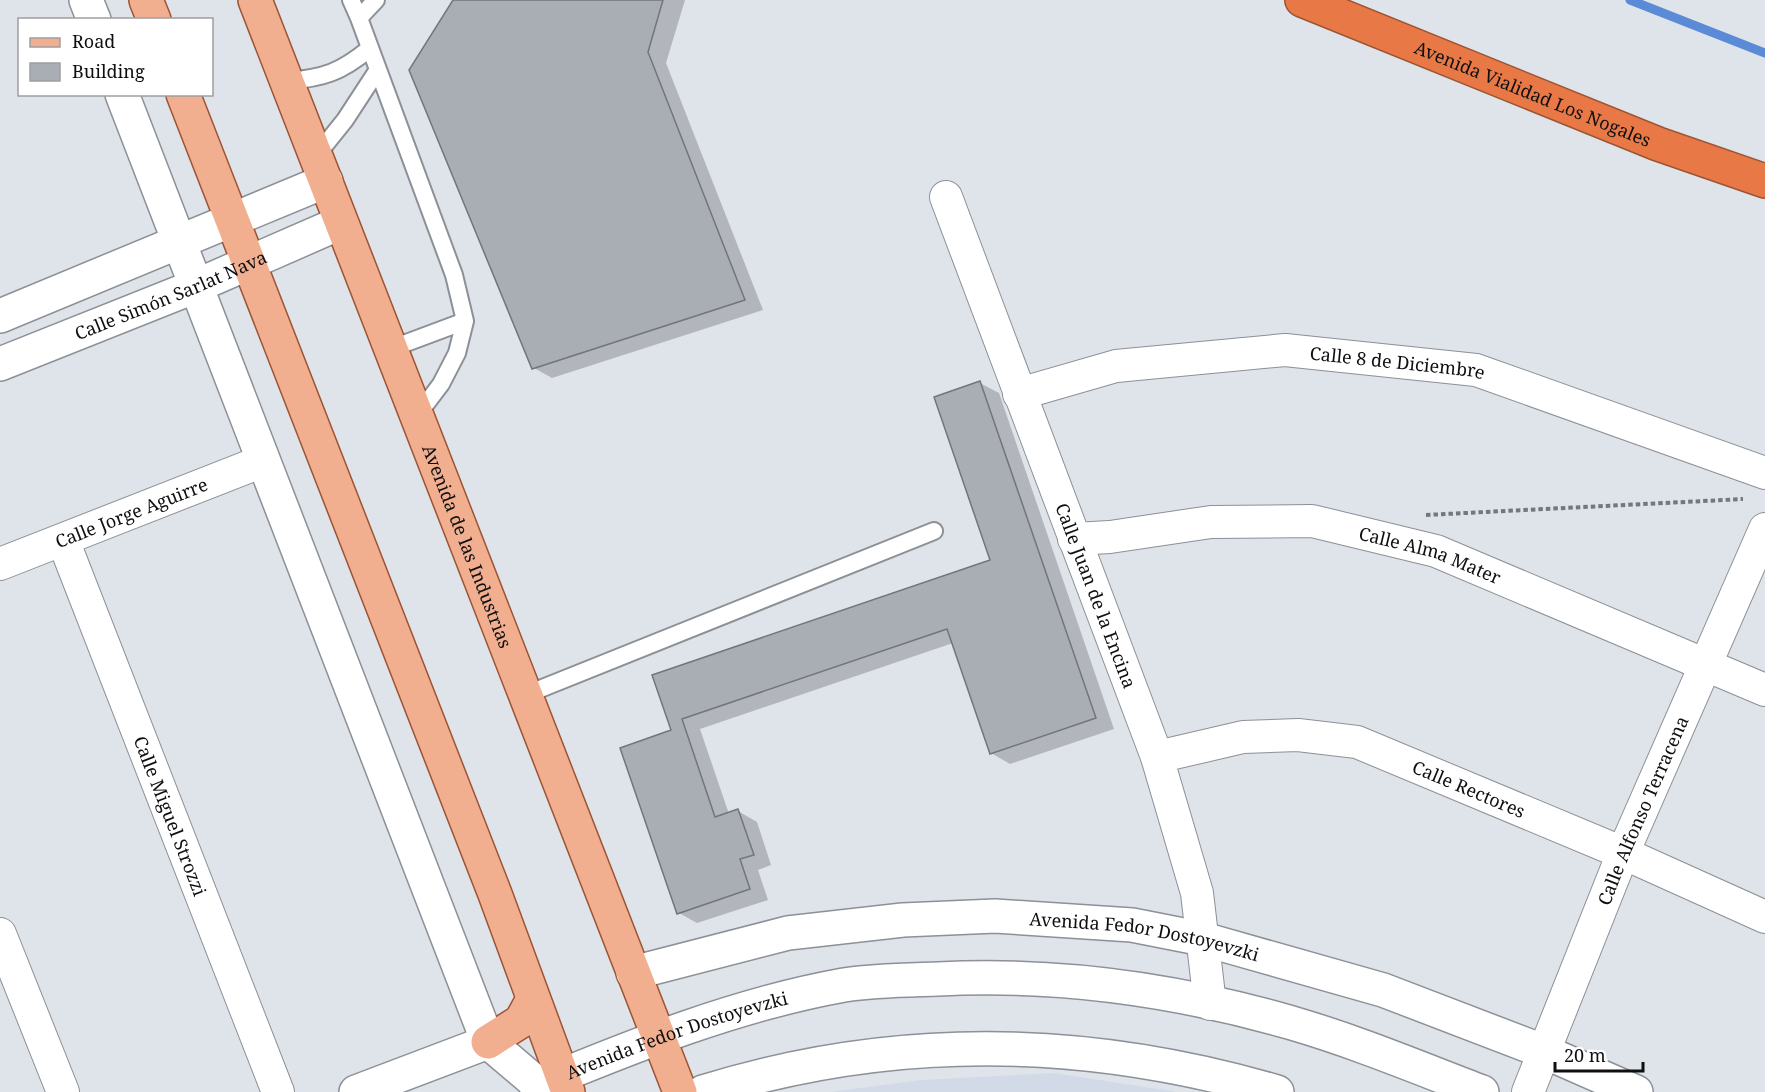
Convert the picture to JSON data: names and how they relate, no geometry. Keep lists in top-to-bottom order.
{
  "streets": {
    "highway": ["Avenida Vialidad Los Nogales"],
    "main road": ["Avenida de las Industrias"],
    "street": [
      "Calle Simón Sarlat Nava",
      "Calle 8 de Diciembre",
      "Calle Jorge Aguirre",
      "Calle Alma Mater",
      "Calle Juan de la Encina",
      "Calle Rectores",
      "Calle Alfonso Terracena",
      "Calle Miguel Strozzi",
      "Avenida Fedor Dostoyevzki"
    ]
  },
  "crossings": [
    ["Calle Simón Sarlat Nava", "Avenida de las Industrias"],
    ["Calle 8 de Diciembre", "Calle Juan de la Encina"],
    ["Calle Jorge Aguirre", "Calle Miguel Strozzi"],
    ["Avenida de las Industrias", "Avenida Fedor Dostoyevzki"],
    ["Calle Alma Mater", "Calle Juan de la Encina"],
    ["Calle Alma Mater", "Calle Alfonso Terracena"],
    ["Calle Juan de la Encina", "Calle Rectores"],
    ["Calle Juan de la Encina", "Avenida Fedor Dostoyevzki"],
    ["Calle Rectores", "Calle Alfonso Terracena"],
    ["Calle Alfonso Terracena", "Avenida Fedor Dostoyevzki"]
  ],
  "legend": ["Road", "Building"],
  "scale_bar": "20 m"
}
